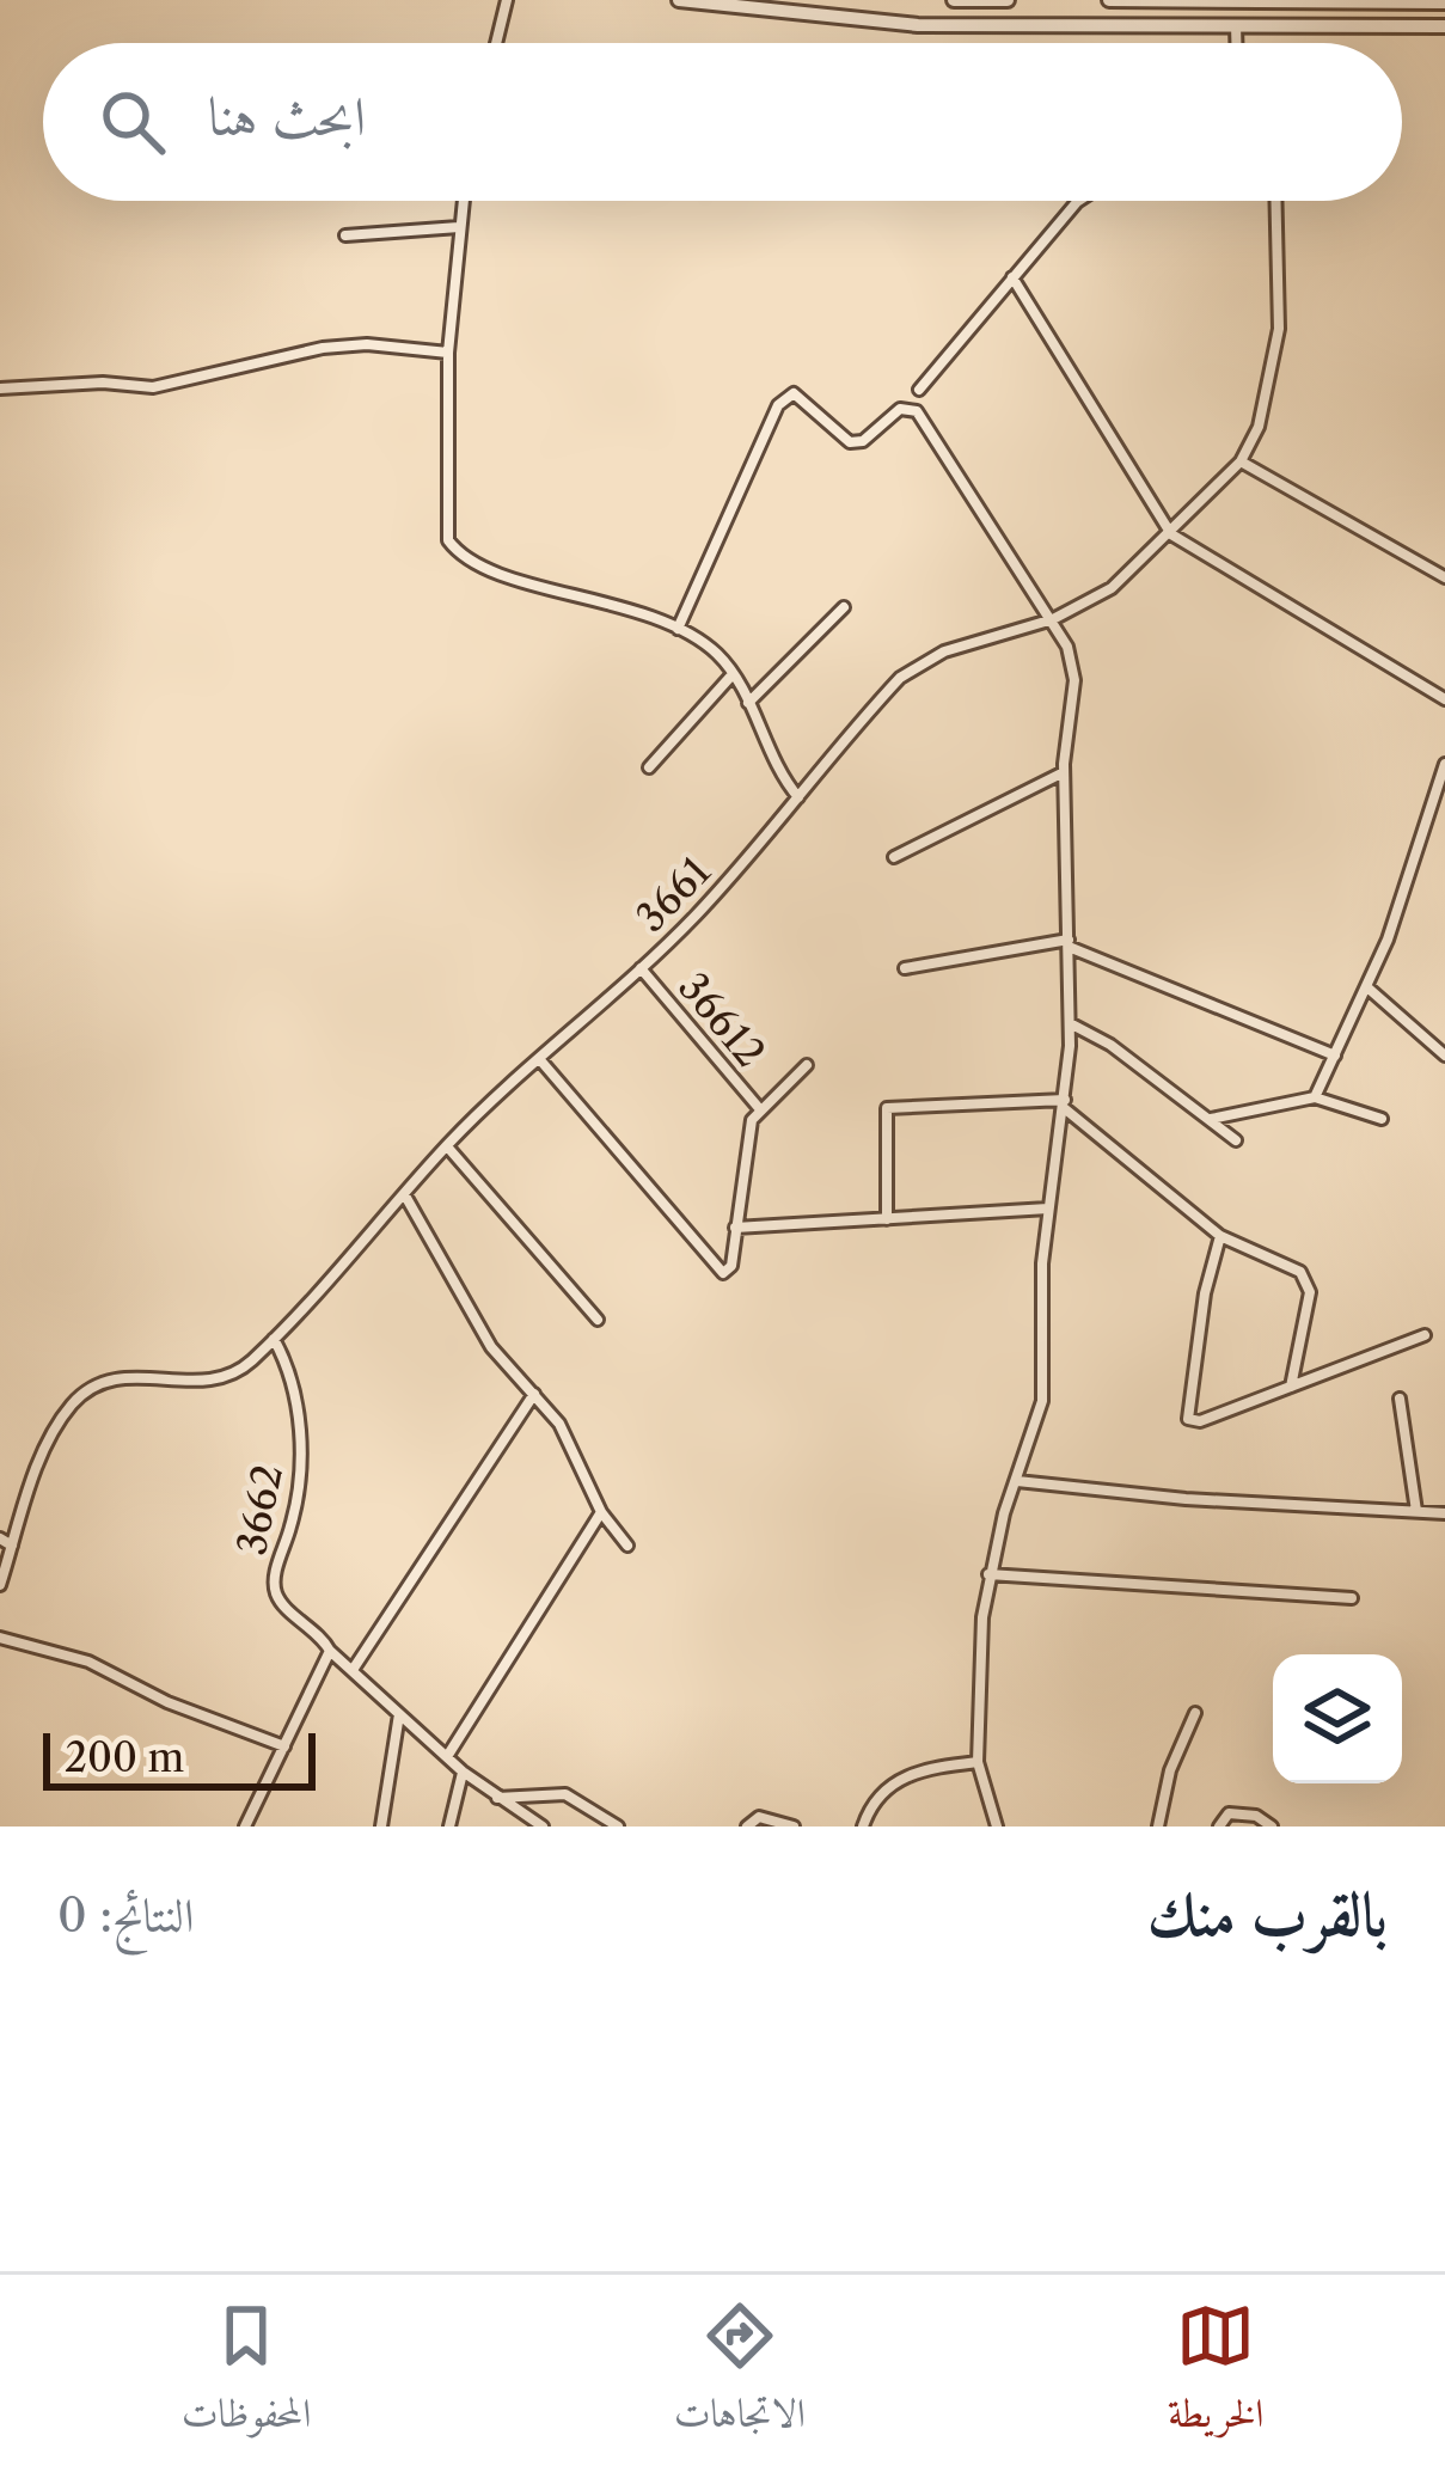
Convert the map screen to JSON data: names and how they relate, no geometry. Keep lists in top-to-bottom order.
{
  "streets": {
    "street": ["3661", "36612", "3662"]
  },
  "crossings": [
    ["3661", "36612"],
    ["3661", "3662"]
  ],
  "scale_bar": "200 m",
  "page": {
    "search": "ابحث هنا",
    "scale": "200 m",
    "heading": ["بالقرب منك", "النتائج: 0"],
    "nav": ["الخريطة", "الاتجاهات", "المحفوظات"]
  }
}
